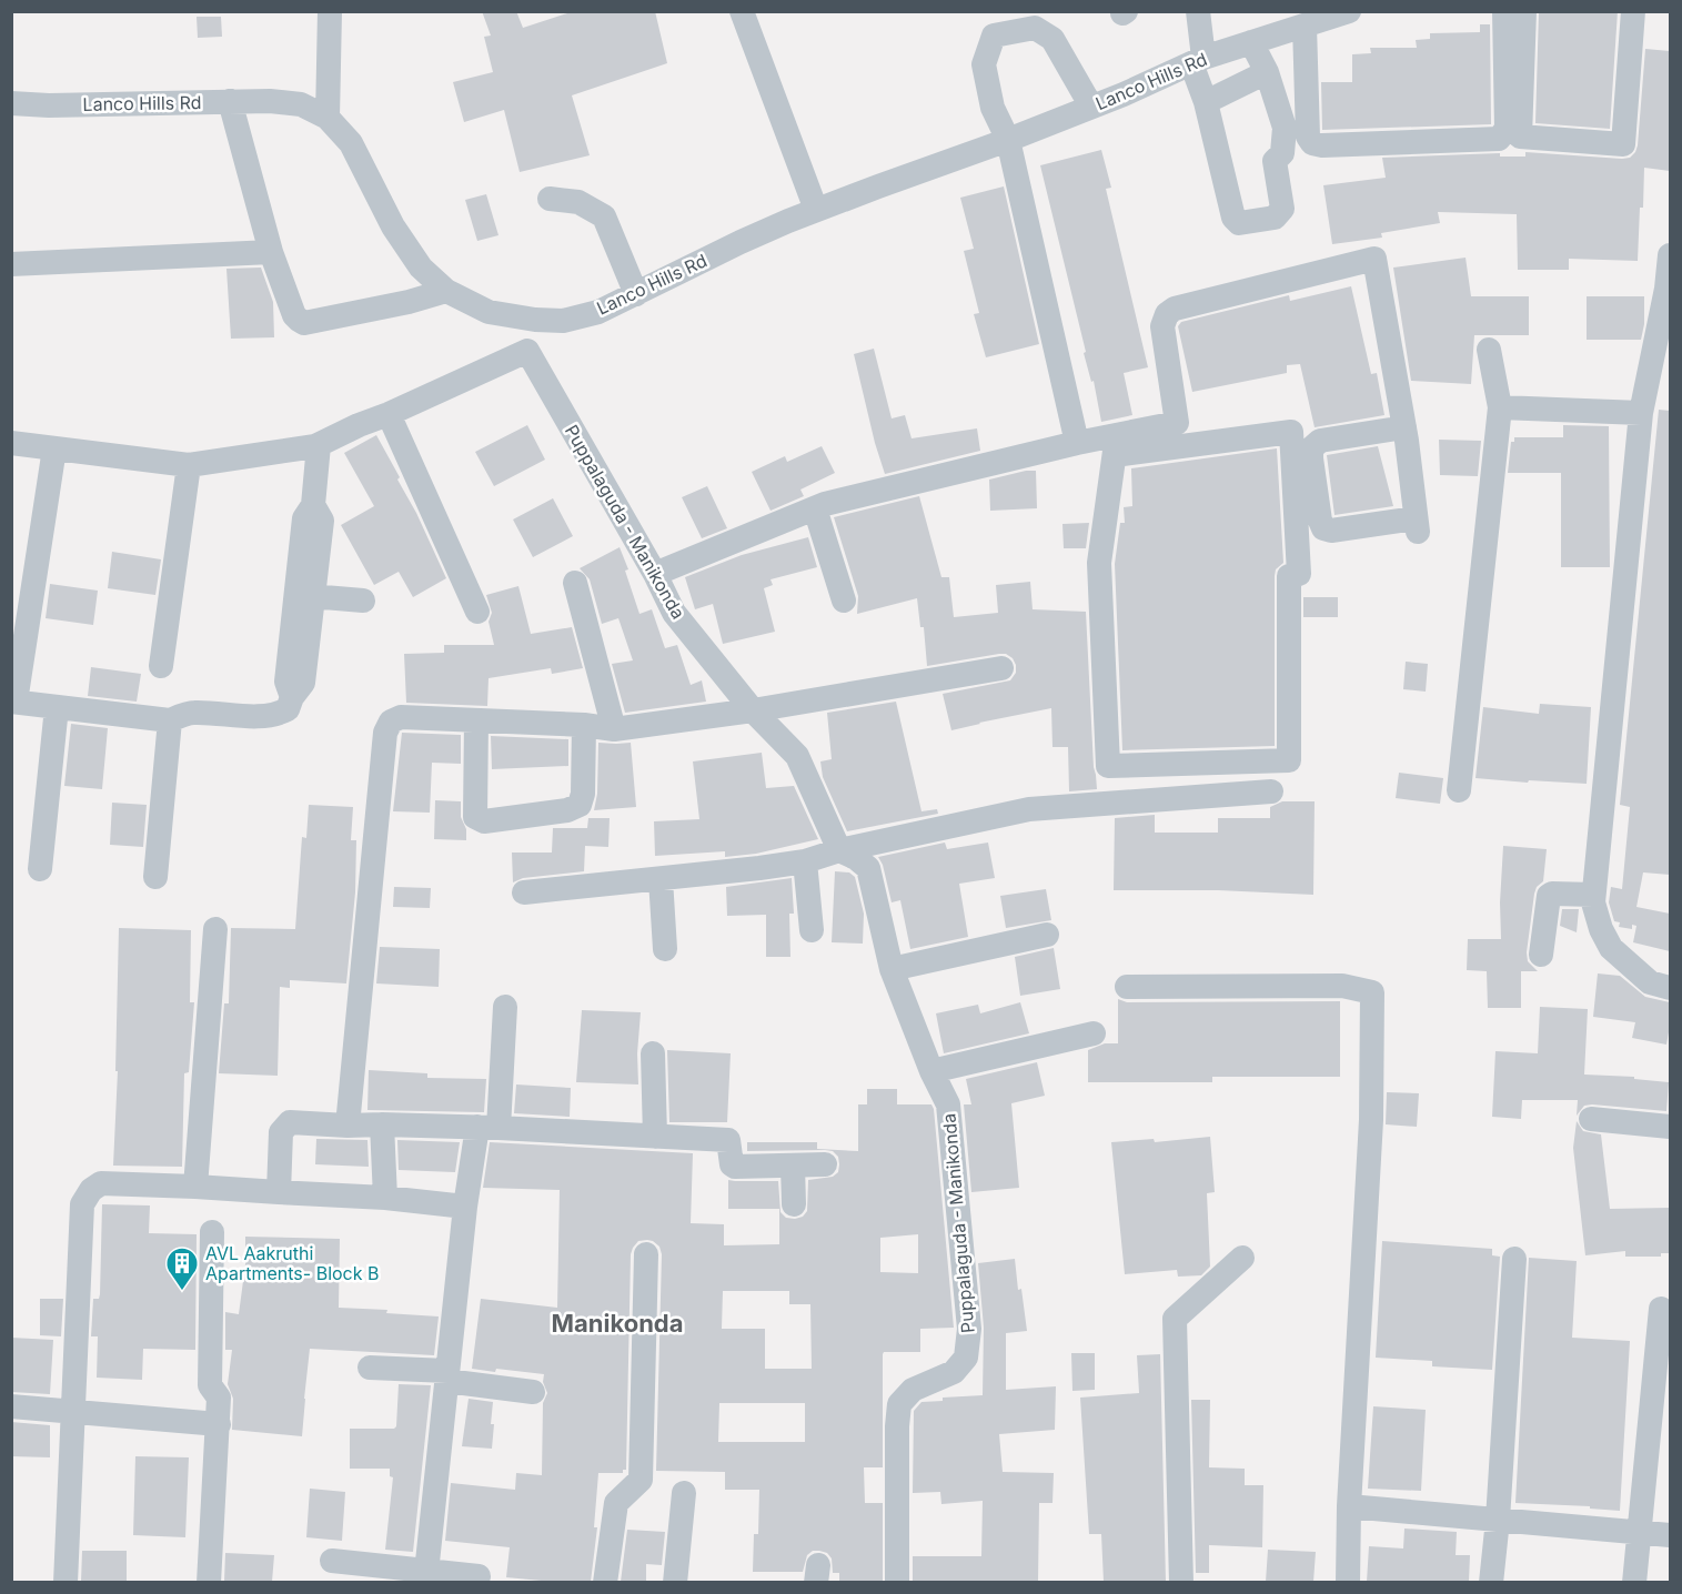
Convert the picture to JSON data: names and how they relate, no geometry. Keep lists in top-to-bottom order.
{
  "streets": {
    "street": ["Lanco Hills Rd", "Puppalaguda - Manikonda"]
  },
  "districts": ["Manikonda"],
  "places": {
    "building": ["AVL Aakruthi Apartments- Block B"]
  }
}
